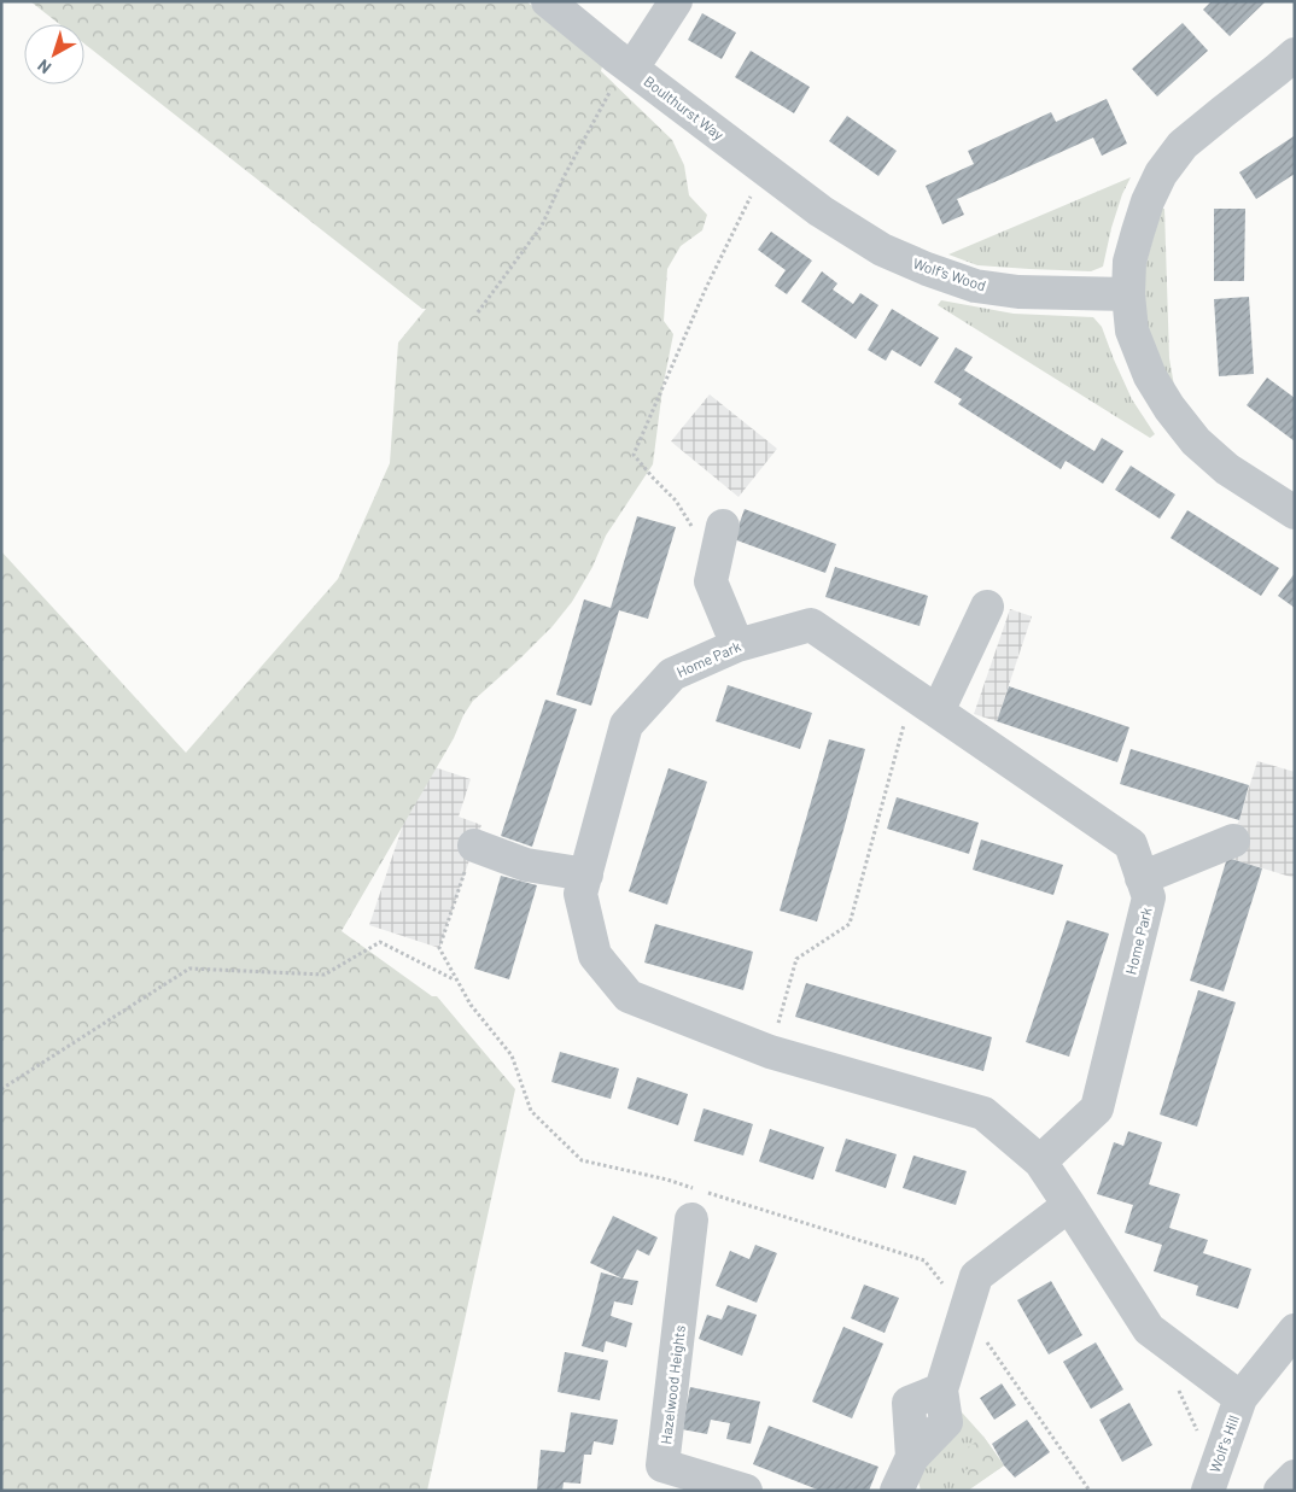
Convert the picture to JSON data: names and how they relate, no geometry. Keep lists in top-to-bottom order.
{
  "streets": {
    "street": [
      "Boulthurst Way",
      "Wolf's Wood",
      "Home Park",
      "Hazelwood Heights",
      "Wolf's Hill"
    ]
  },
  "crossings": [
    ["Boulthurst Way", "Wolf's Wood"],
    ["Home Park", "Wolf's Hill"]
  ],
  "north": "bottom left"
}
